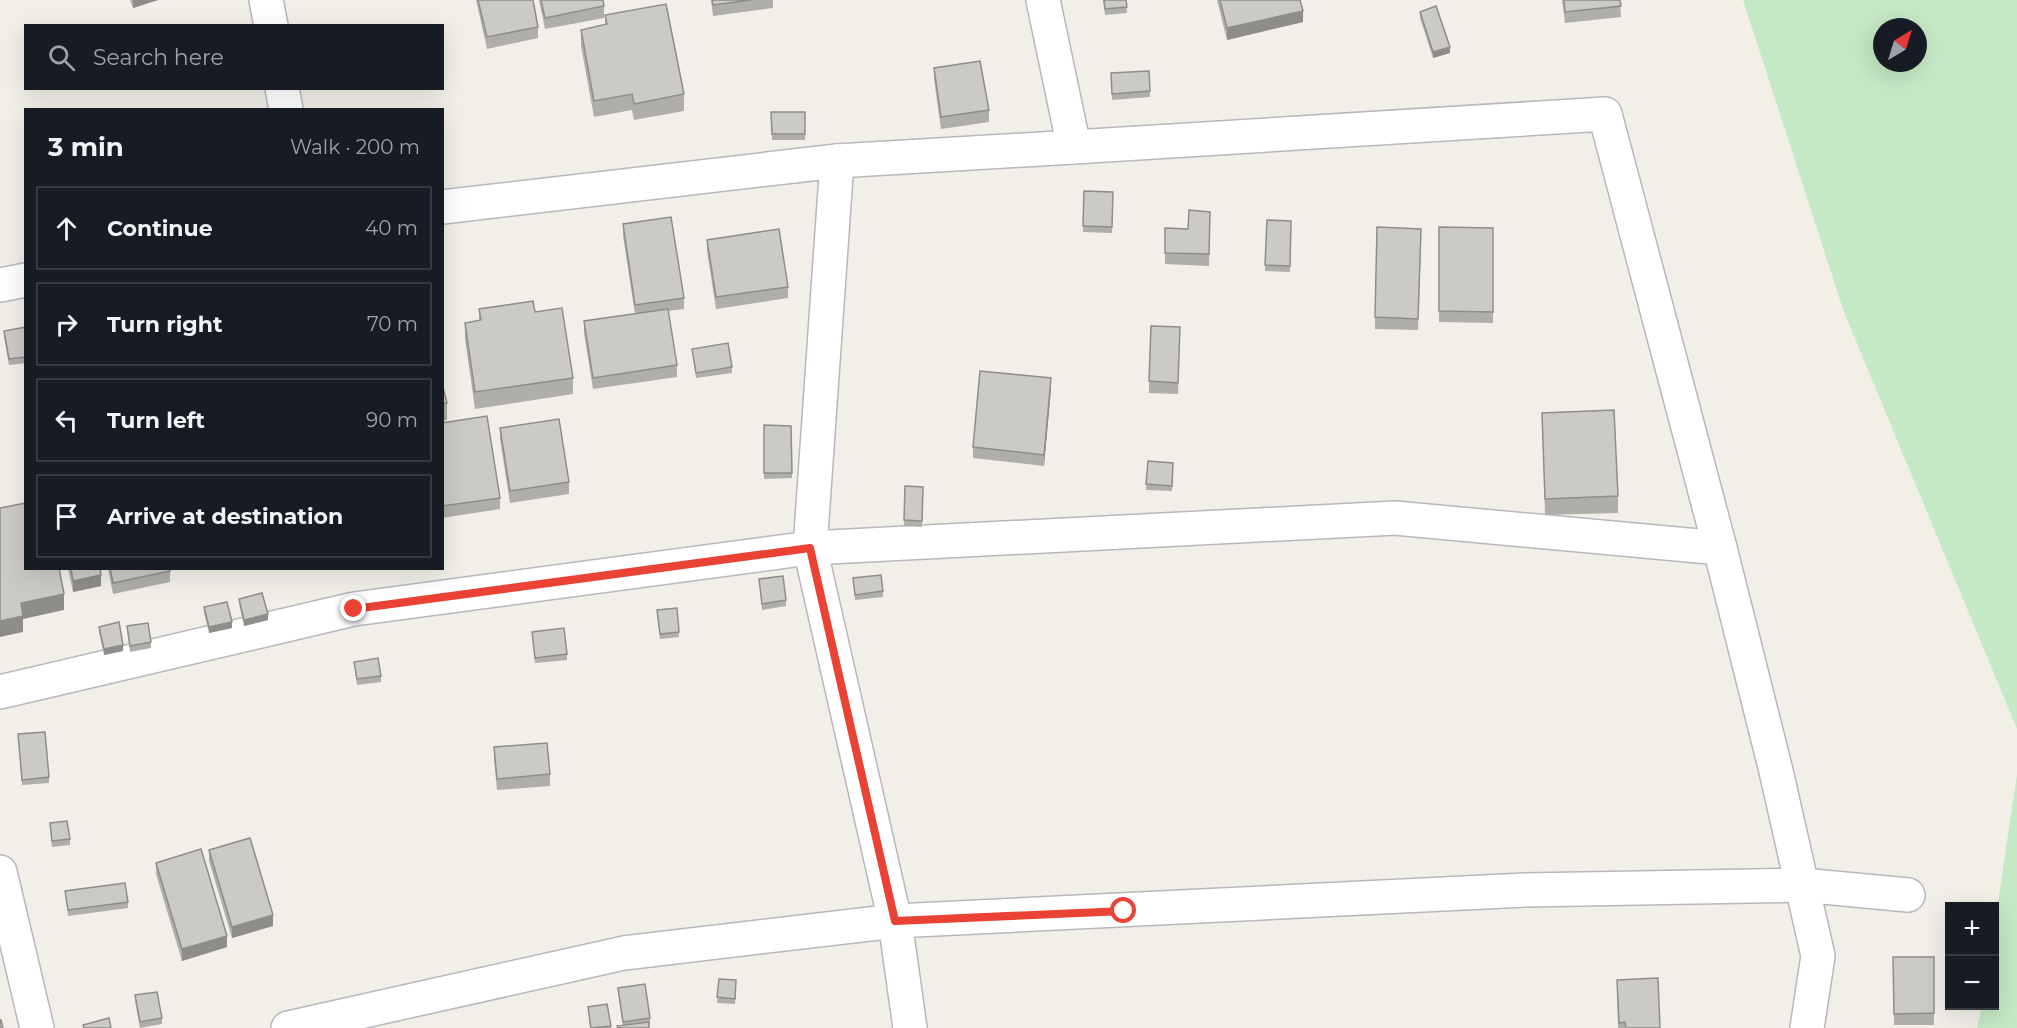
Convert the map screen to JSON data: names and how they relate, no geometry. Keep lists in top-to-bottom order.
{
  "north": "top right",
  "page": {
    "search": "Search here",
    "heading": ["3 min", "Walk · 200 m"],
    "list": [
      ["Continue", "40 m"],
      ["Turn right", "70 m"],
      ["Turn left", "90 m"],
      "Arrive at destination"
    ],
    "map_buttons": ["+", "−"]
  }
}
